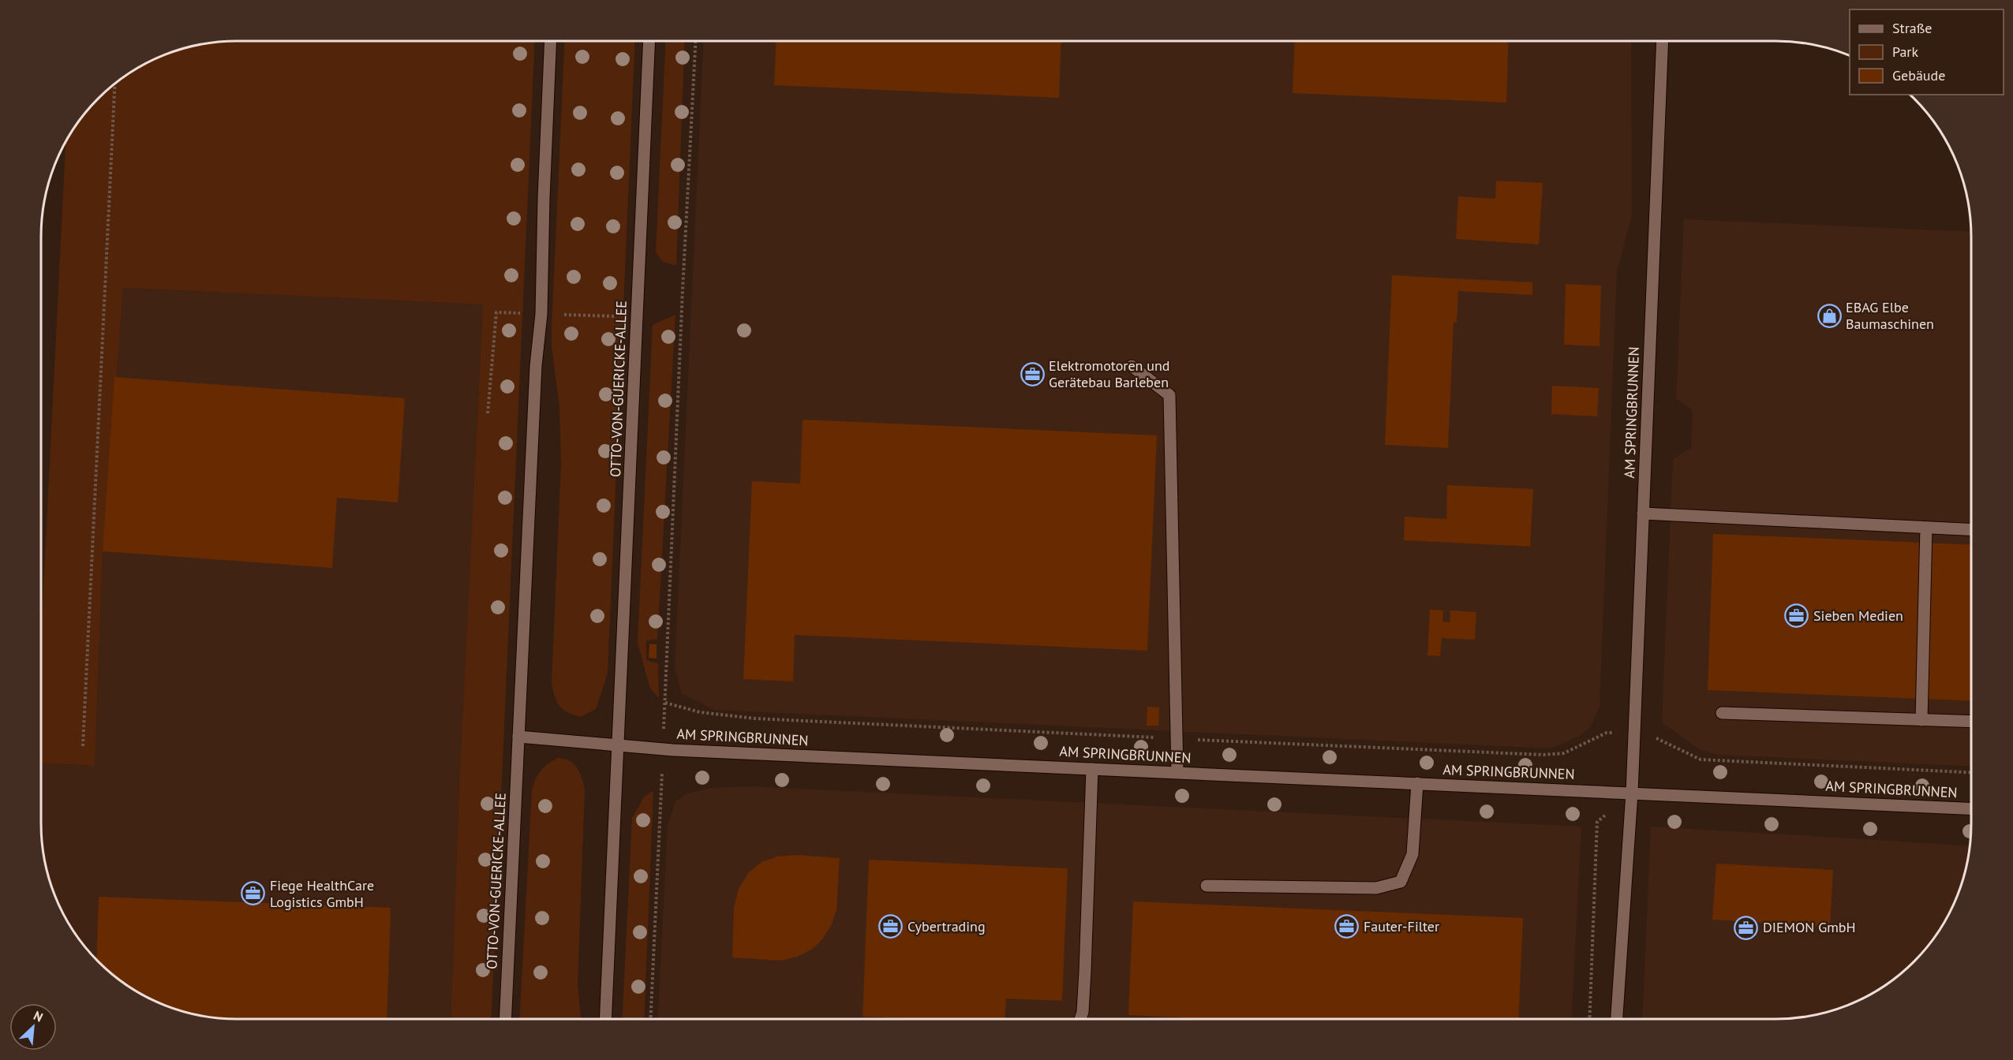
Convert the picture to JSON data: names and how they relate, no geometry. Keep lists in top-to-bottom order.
{
  "streets": {
    "street": ["OTTO-VON-GUERICKE-ALLEE", "AM SPRINGBRUNNEN"]
  },
  "crossings": [
    ["OTTO-VON-GUERICKE-ALLEE", "AM SPRINGBRUNNEN"]
  ],
  "places": {
    "shop": ["EBAG Elbe Baumaschinen"],
    "office": [
      "Elektromotoren und Gerätebau Barleben",
      "Sieben Medien",
      "Fiege HealthCare Logistics GmbH",
      "Cybertrading",
      "Fauter-Filter",
      "DIEMON GmbH"
    ]
  },
  "legend": ["Straße", "Park", "Gebäude"],
  "north": "top right"
}
